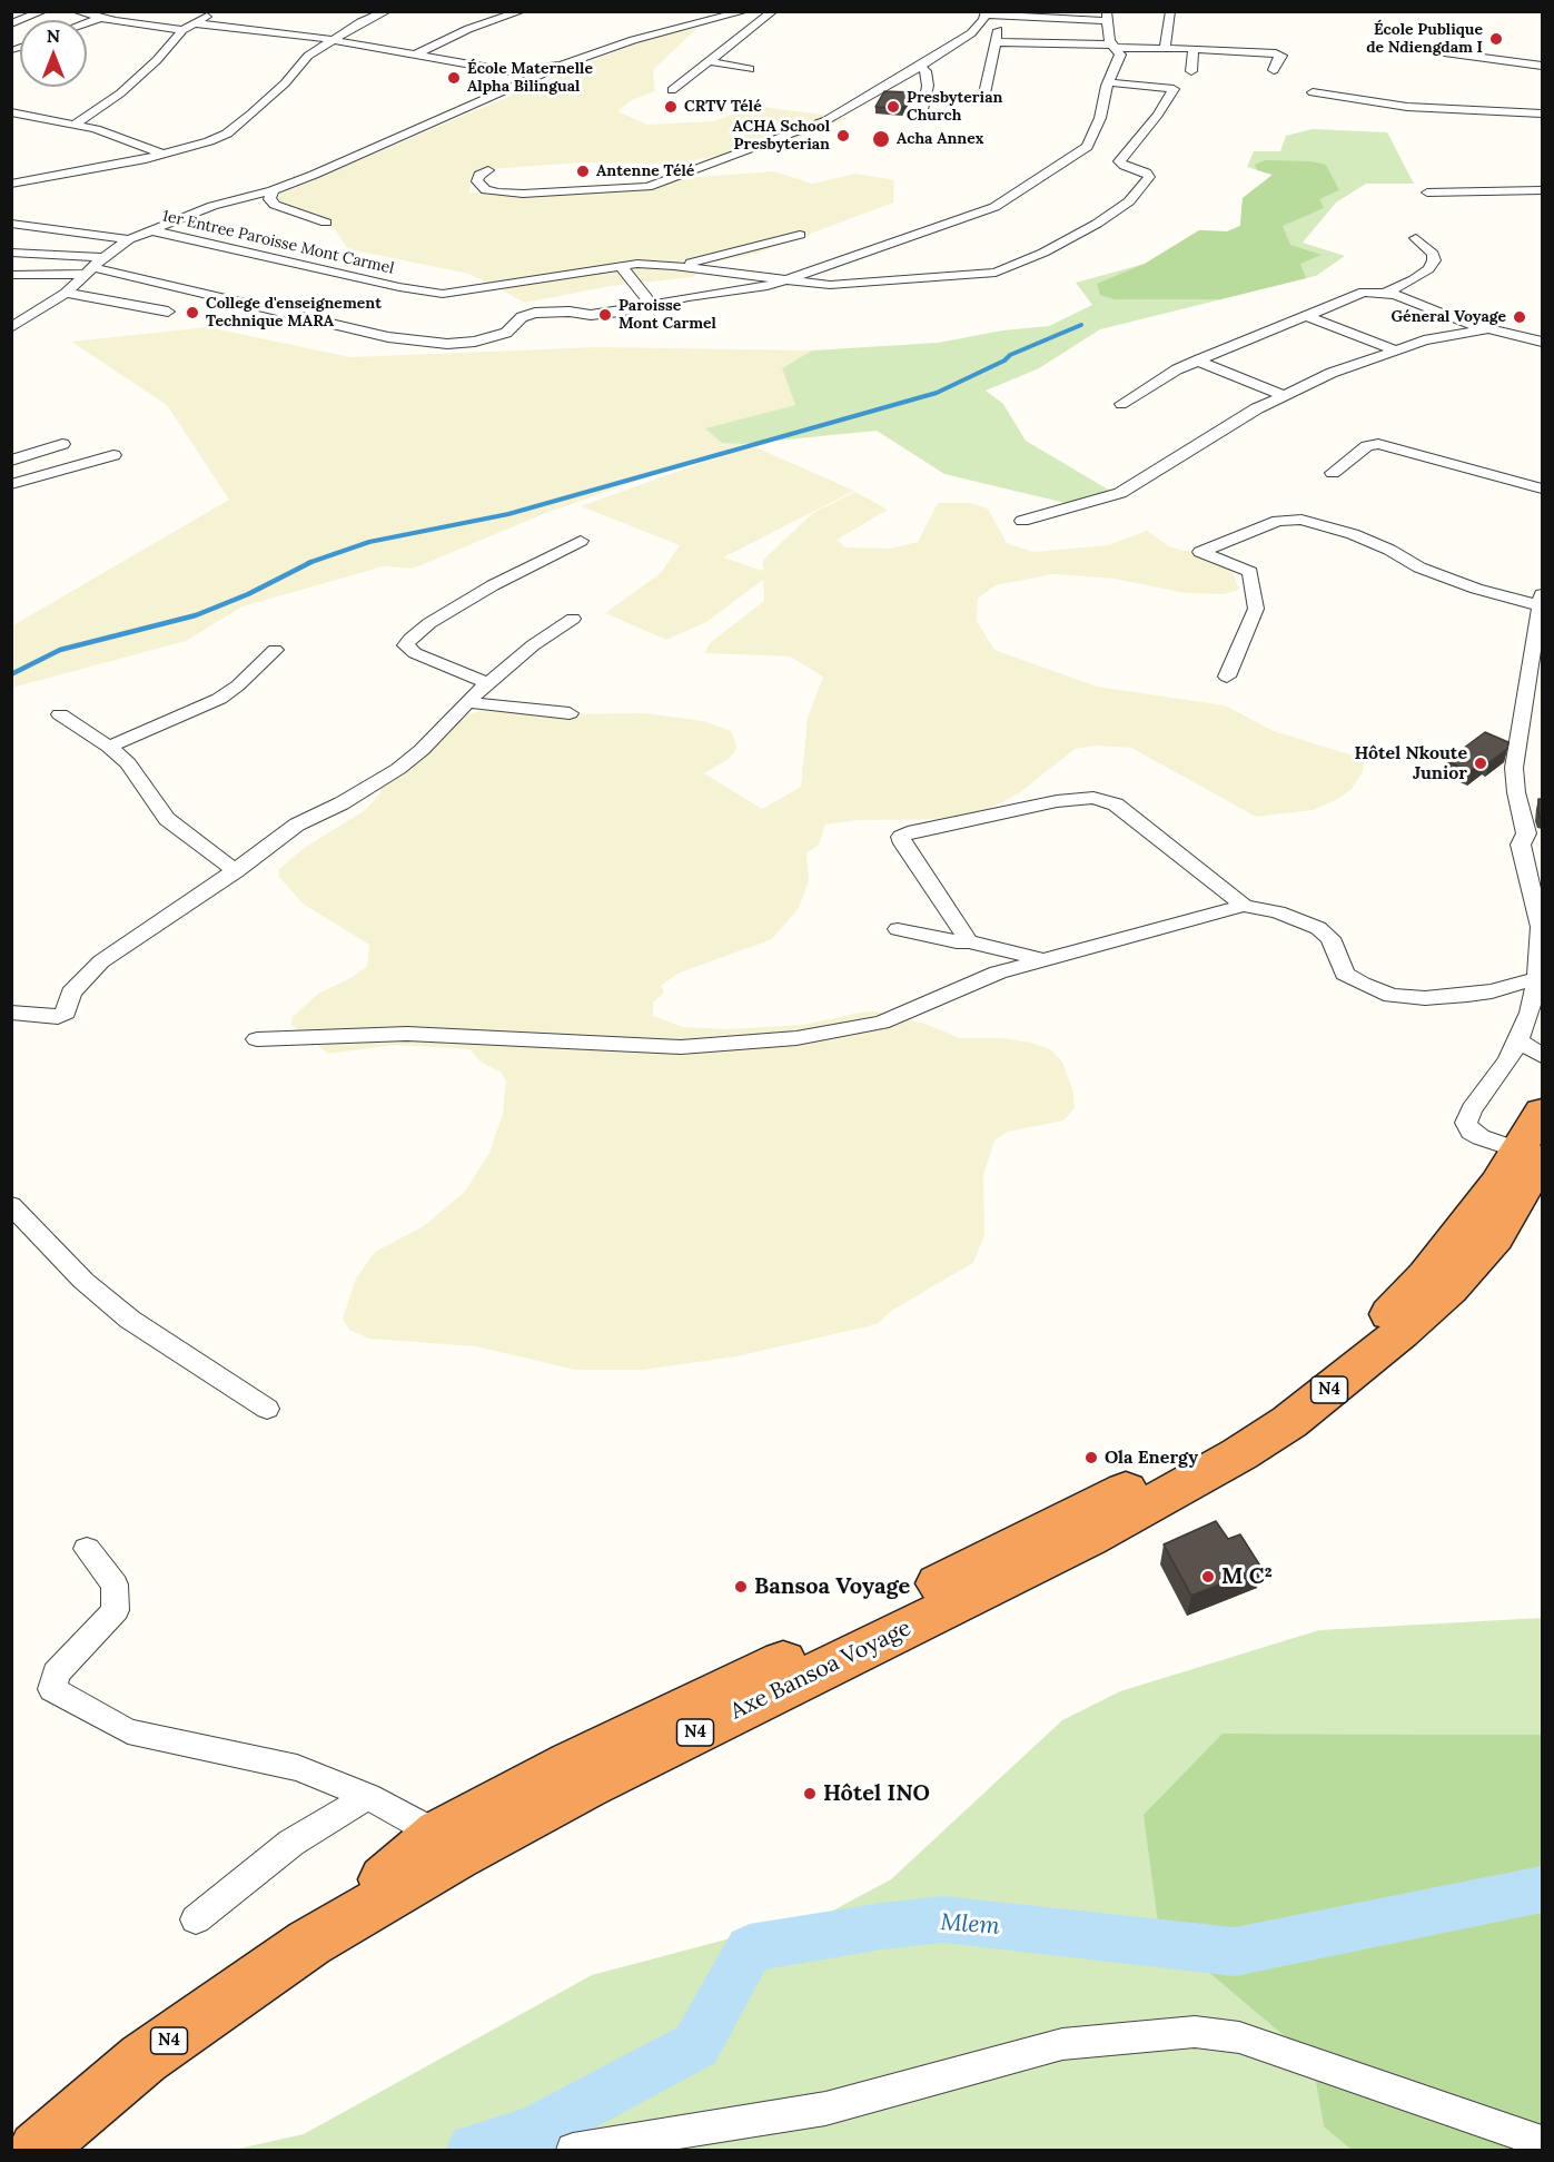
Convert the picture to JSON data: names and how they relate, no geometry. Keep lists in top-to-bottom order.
{
  "streets": {
    "highway": ["N4", "Axe Bansoa Voyage"],
    "street": ["1er Entree Paroisse Mont Carmel"]
  },
  "crossings": [
    ["N4", "Axe Bansoa Voyage"]
  ],
  "water": ["Mlem"],
  "places": [
    "École Publique de Ndiengdam I",
    "École Maternelle Alpha Bilingual",
    "CRTV Télé",
    "Presbyterian Church",
    "ACHA School Presbyterian",
    "Acha Annex",
    "Antenne Télé",
    "College d'enseignement Technique MARA",
    "Paroisse Mont Carmel",
    "Géneral Voyage",
    "Hôtel Nkoute Junior",
    "Ola Energy",
    "M C²",
    "Bansoa Voyage",
    "Hôtel INO"
  ],
  "north": "top"
}
